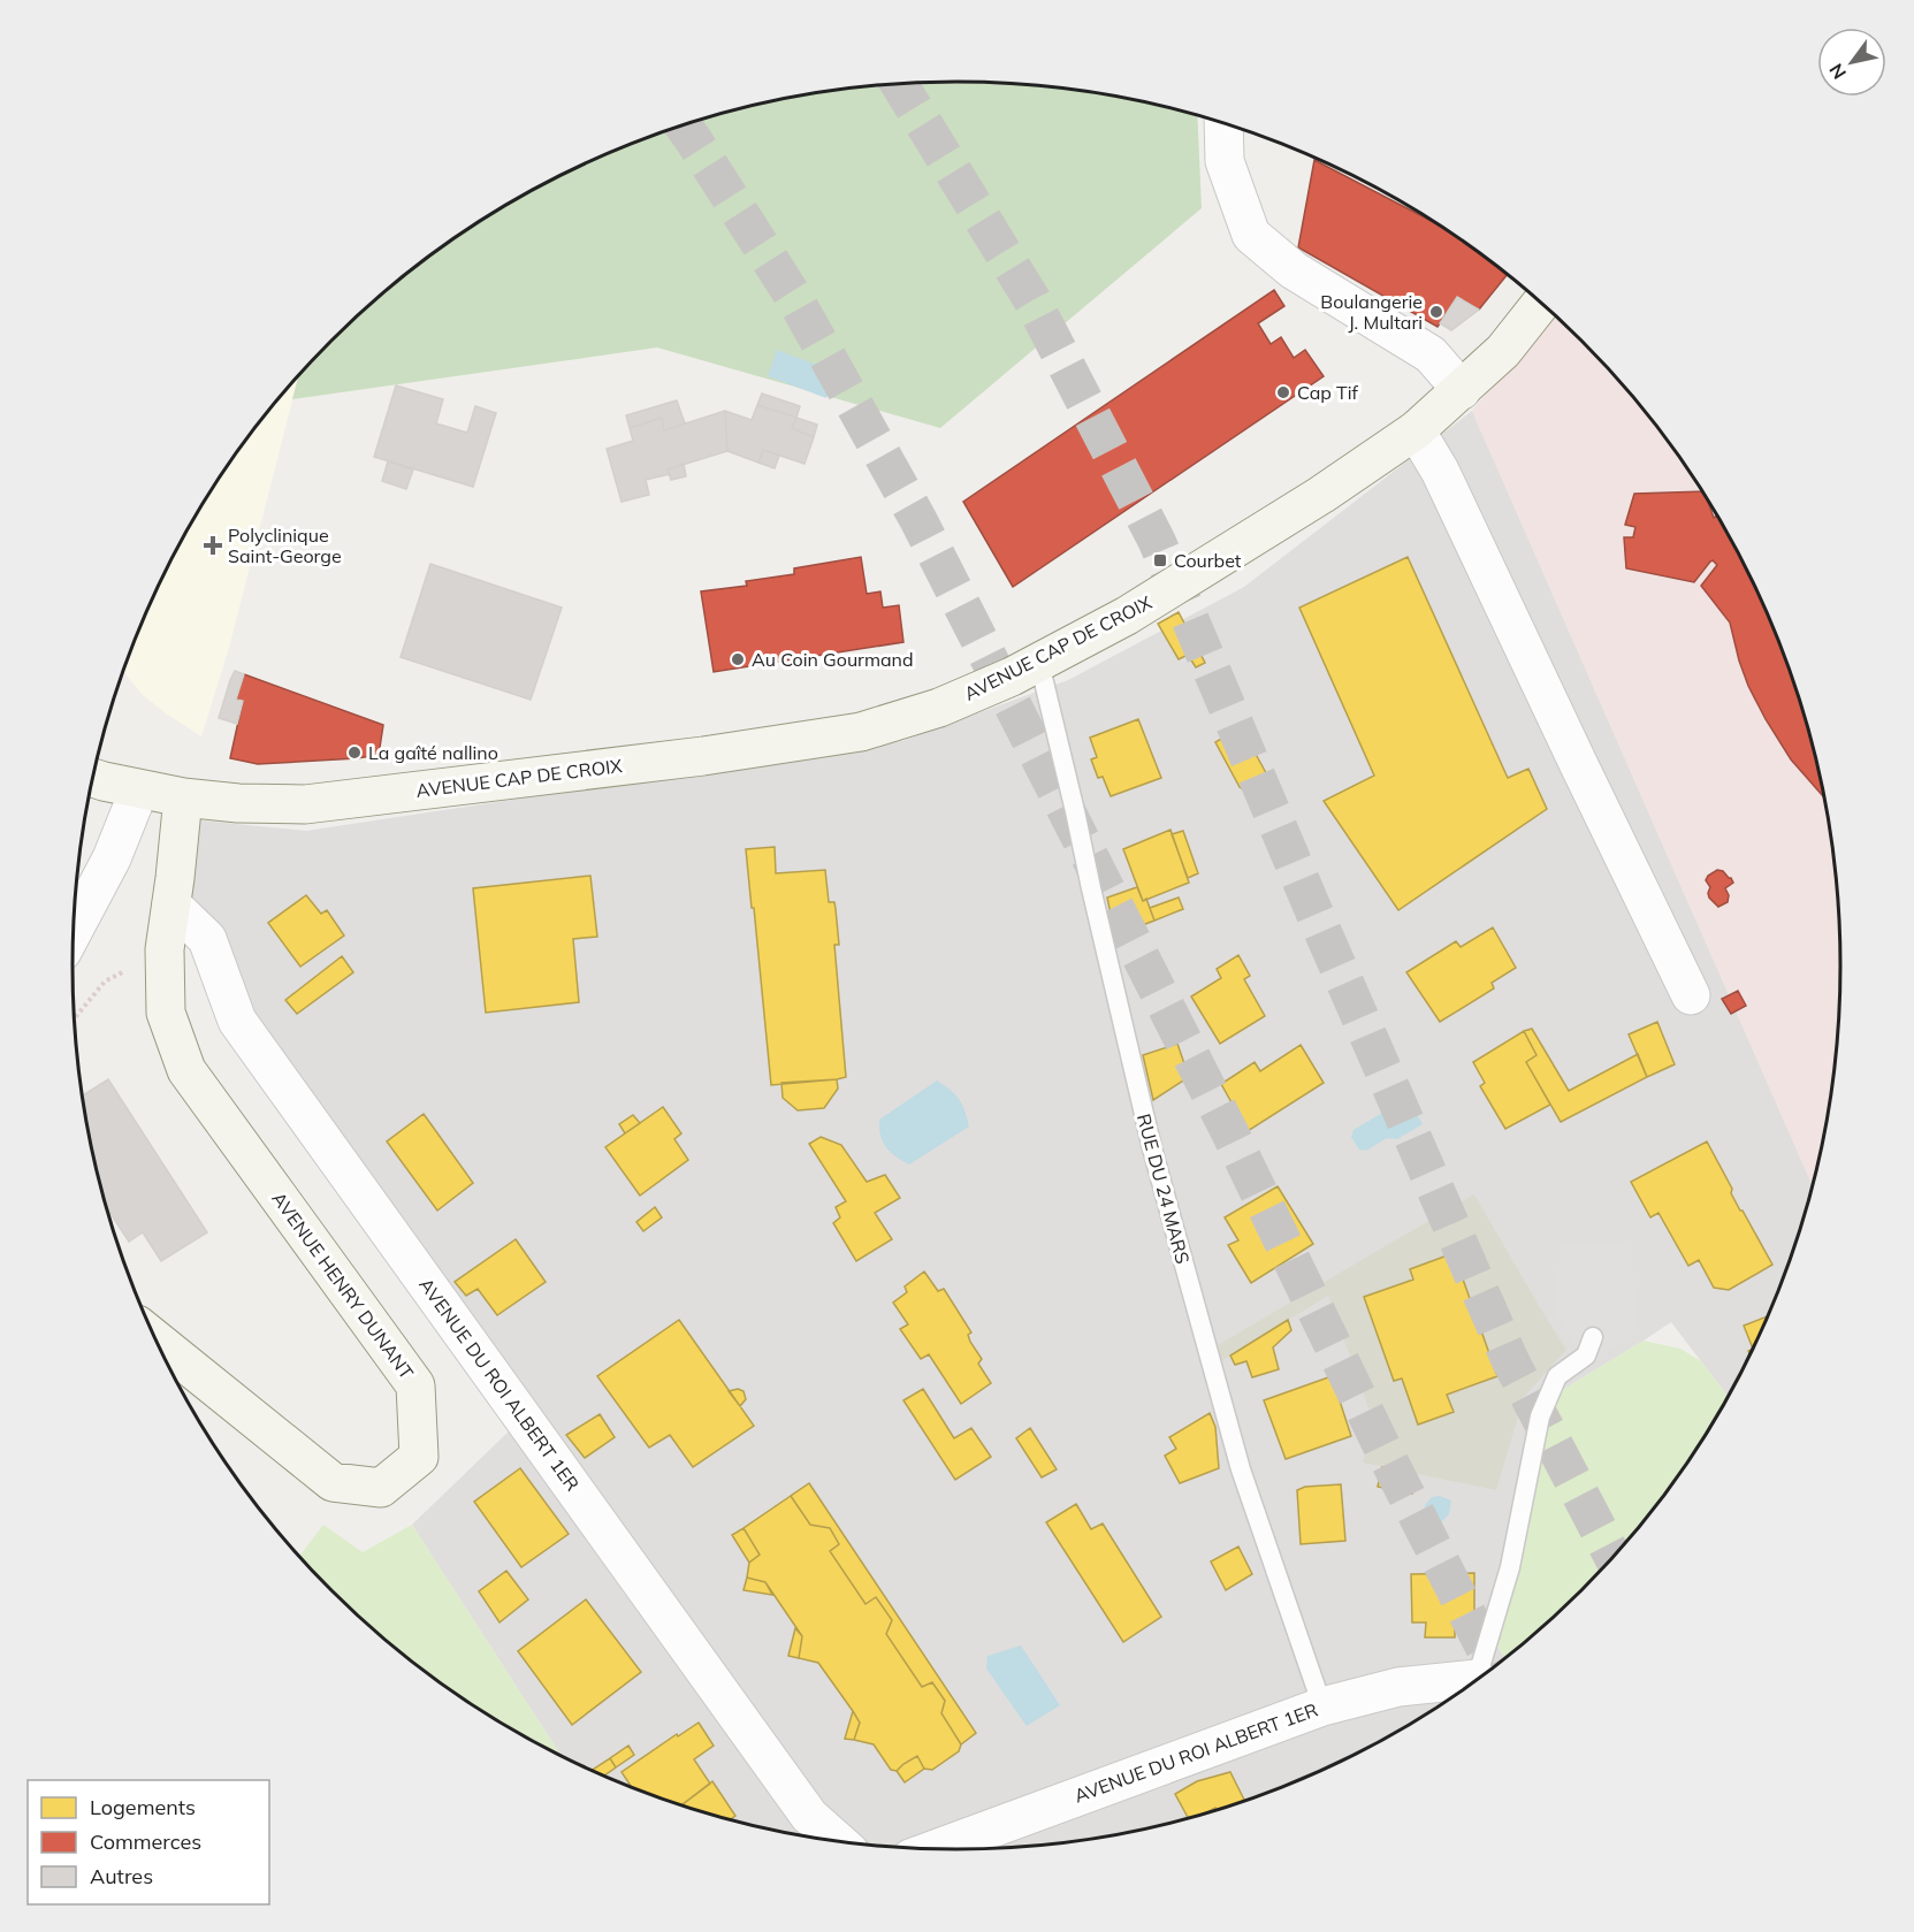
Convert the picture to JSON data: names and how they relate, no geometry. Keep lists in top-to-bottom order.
{
  "streets": {
    "street": ["AVENUE CAP DE CROIX", "AVENUE HENRY DUNANT", "AVENUE DU ROI ALBERT 1ER"],
    "lane": ["RUE DU 24 MARS"]
  },
  "crossings": [
    ["AVENUE CAP DE CROIX", "RUE DU 24 MARS"],
    ["AVENUE CAP DE CROIX", "AVENUE HENRY DUNANT"],
    ["RUE DU 24 MARS", "AVENUE DU ROI ALBERT 1ER"],
    ["AVENUE HENRY DUNANT", "AVENUE DU ROI ALBERT 1ER"]
  ],
  "places": {
    "other": [
      "Boulangerie J. Multari",
      "Cap Tif",
      "Au Coin Gourmand",
      "La gaîté nallino"
    ],
    "health": ["Polyclinique Saint-George"],
    "transit": ["Courbet"]
  },
  "legend": ["Logements", "Commerces", "Autres"],
  "north": "bottom left"
}
